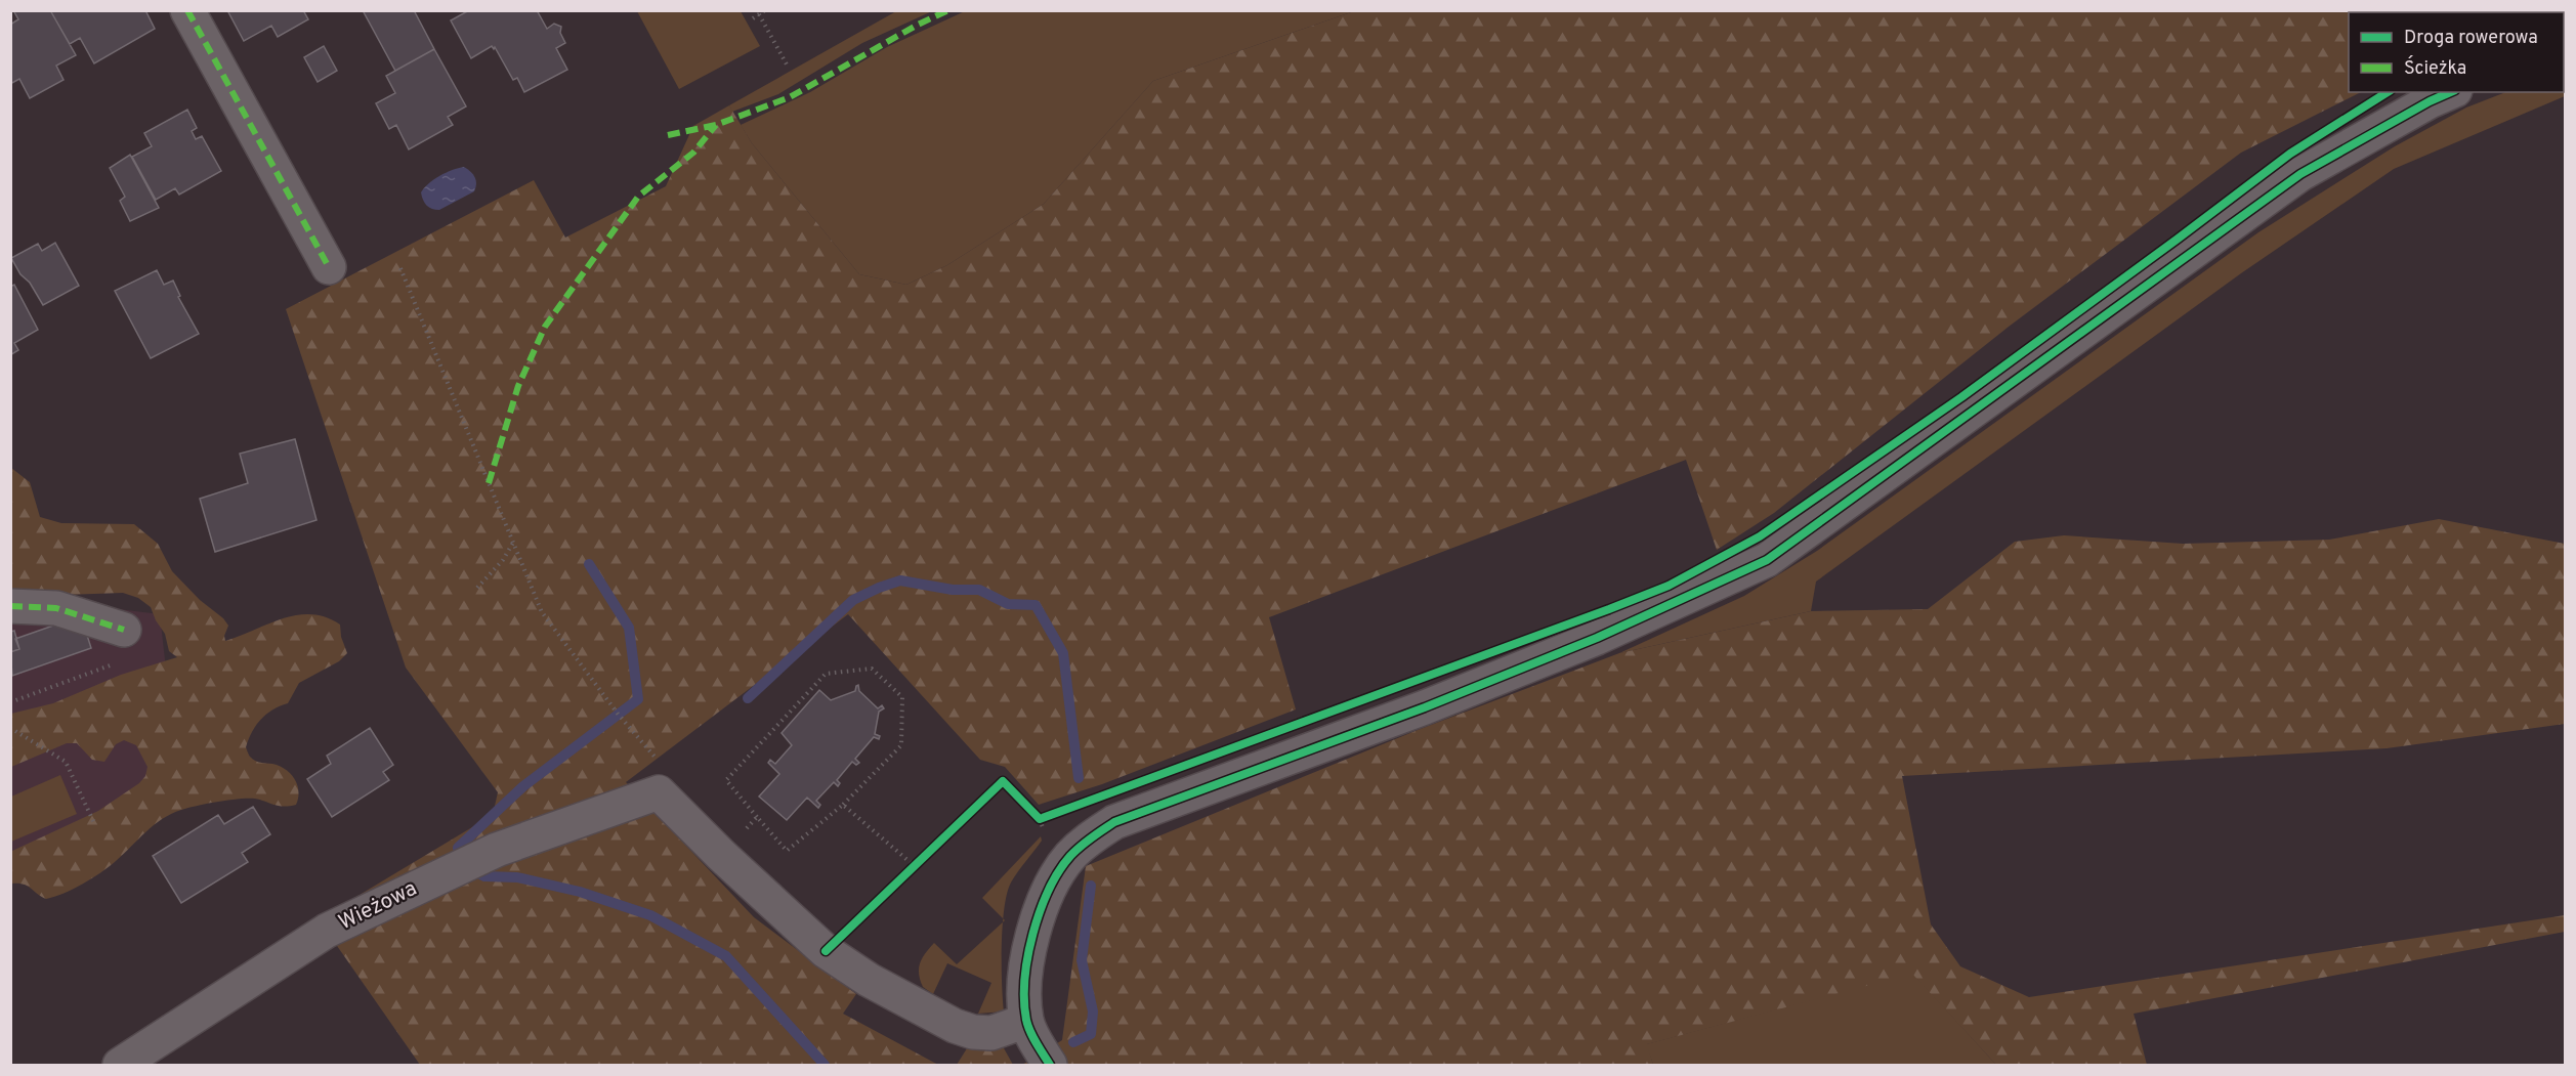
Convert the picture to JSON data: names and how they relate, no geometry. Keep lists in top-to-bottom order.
{
  "streets": {
    "street": ["Wieżowa"]
  },
  "legend": ["Droga rowerowa", "Ścieżka"]
}
